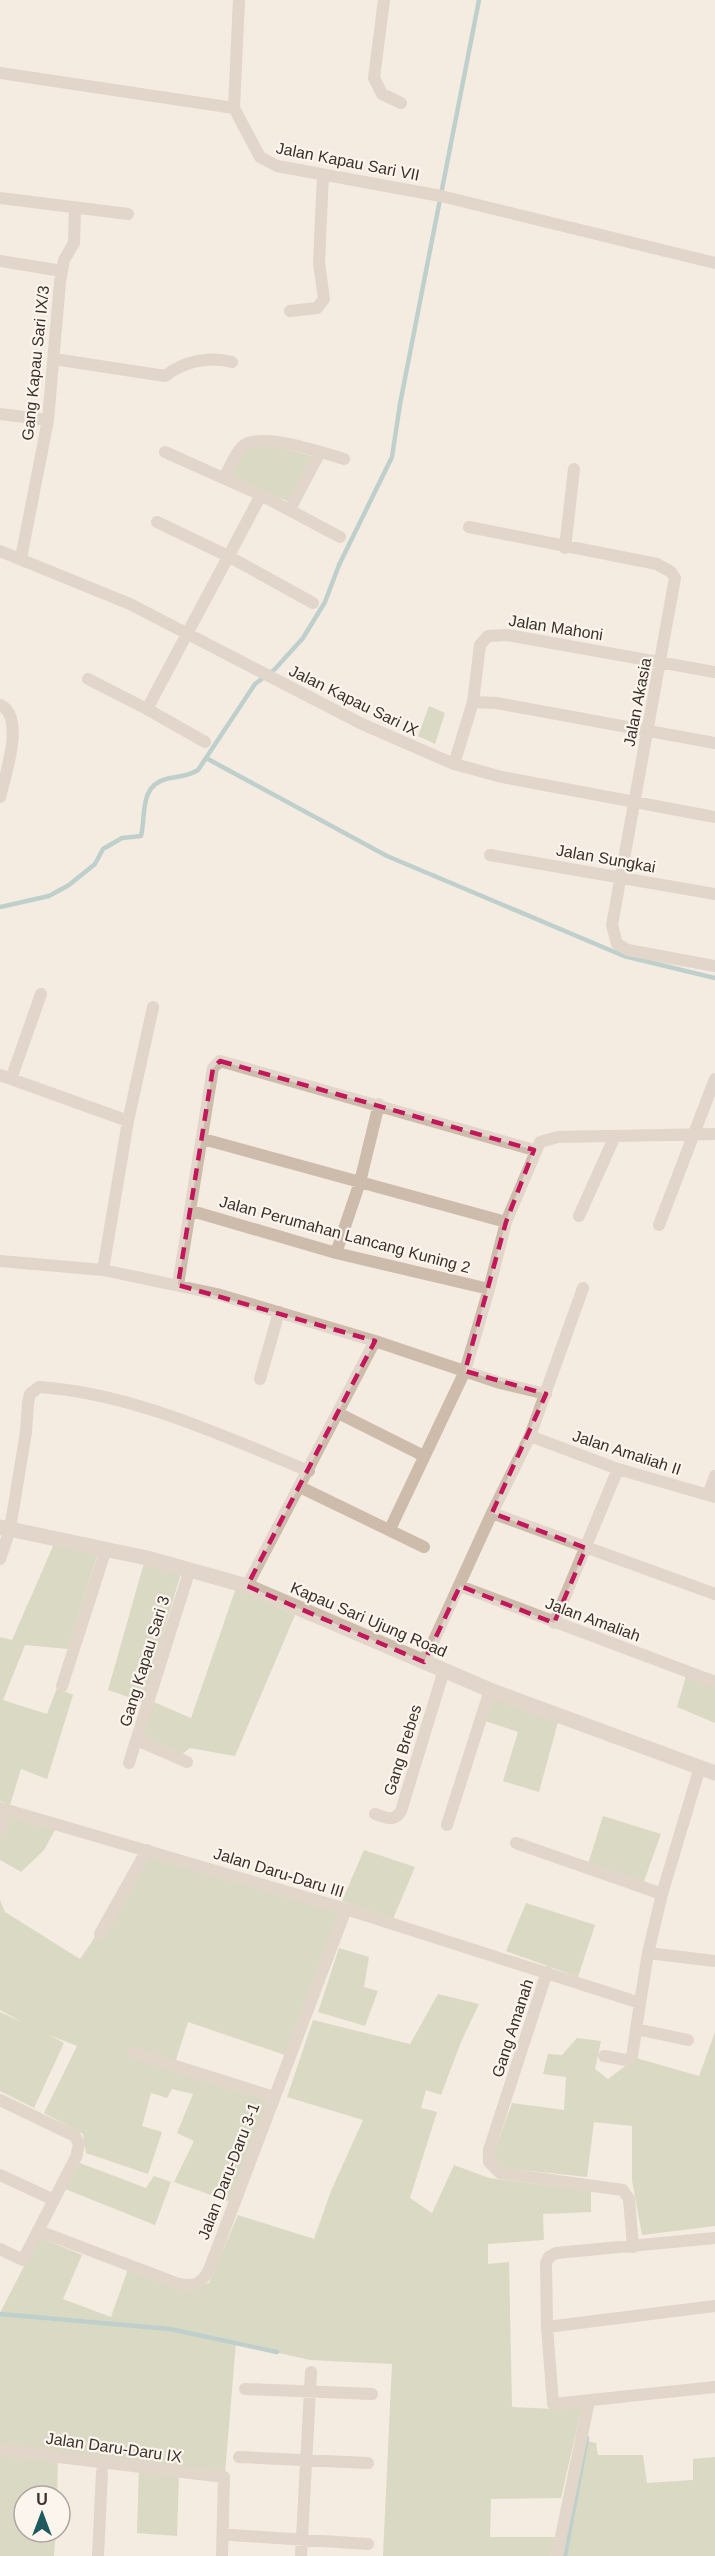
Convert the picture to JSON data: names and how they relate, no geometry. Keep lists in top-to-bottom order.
{
  "streets": {
    "street": [
      "Jalan Kapau Sari VII",
      "Gang Kapau Sari IX/3",
      "Jalan Mahoni",
      "Jalan Kapau Sari IX",
      "Jalan Akasia",
      "Jalan Sungkai",
      "Jalan Perumahan Lancang Kuning 2",
      "Jalan Amaliah II",
      "Kapau Sari Ujung Road",
      "Jalan Amaliah",
      "Gang Kapau Sari 3",
      "Gang Brebes",
      "Jalan Daru-Daru III",
      "Gang Amanah",
      "Jalan Daru-Daru 3-1",
      "Jalan Daru-Daru IX"
    ]
  },
  "crossings": [
    ["Gang Kapau Sari IX/3", "Jalan Kapau Sari IX"],
    ["Jalan Mahoni", "Jalan Kapau Sari IX"],
    ["Jalan Mahoni", "Jalan Akasia"],
    ["Jalan Kapau Sari IX", "Jalan Akasia"],
    ["Jalan Akasia", "Jalan Sungkai"],
    ["Kapau Sari Ujung Road", "Gang Kapau Sari 3"],
    ["Kapau Sari Ujung Road", "Gang Brebes"],
    ["Jalan Daru-Daru III", "Gang Amanah"],
    ["Jalan Daru-Daru III", "Jalan Daru-Daru 3-1"]
  ],
  "north": "top"
}
